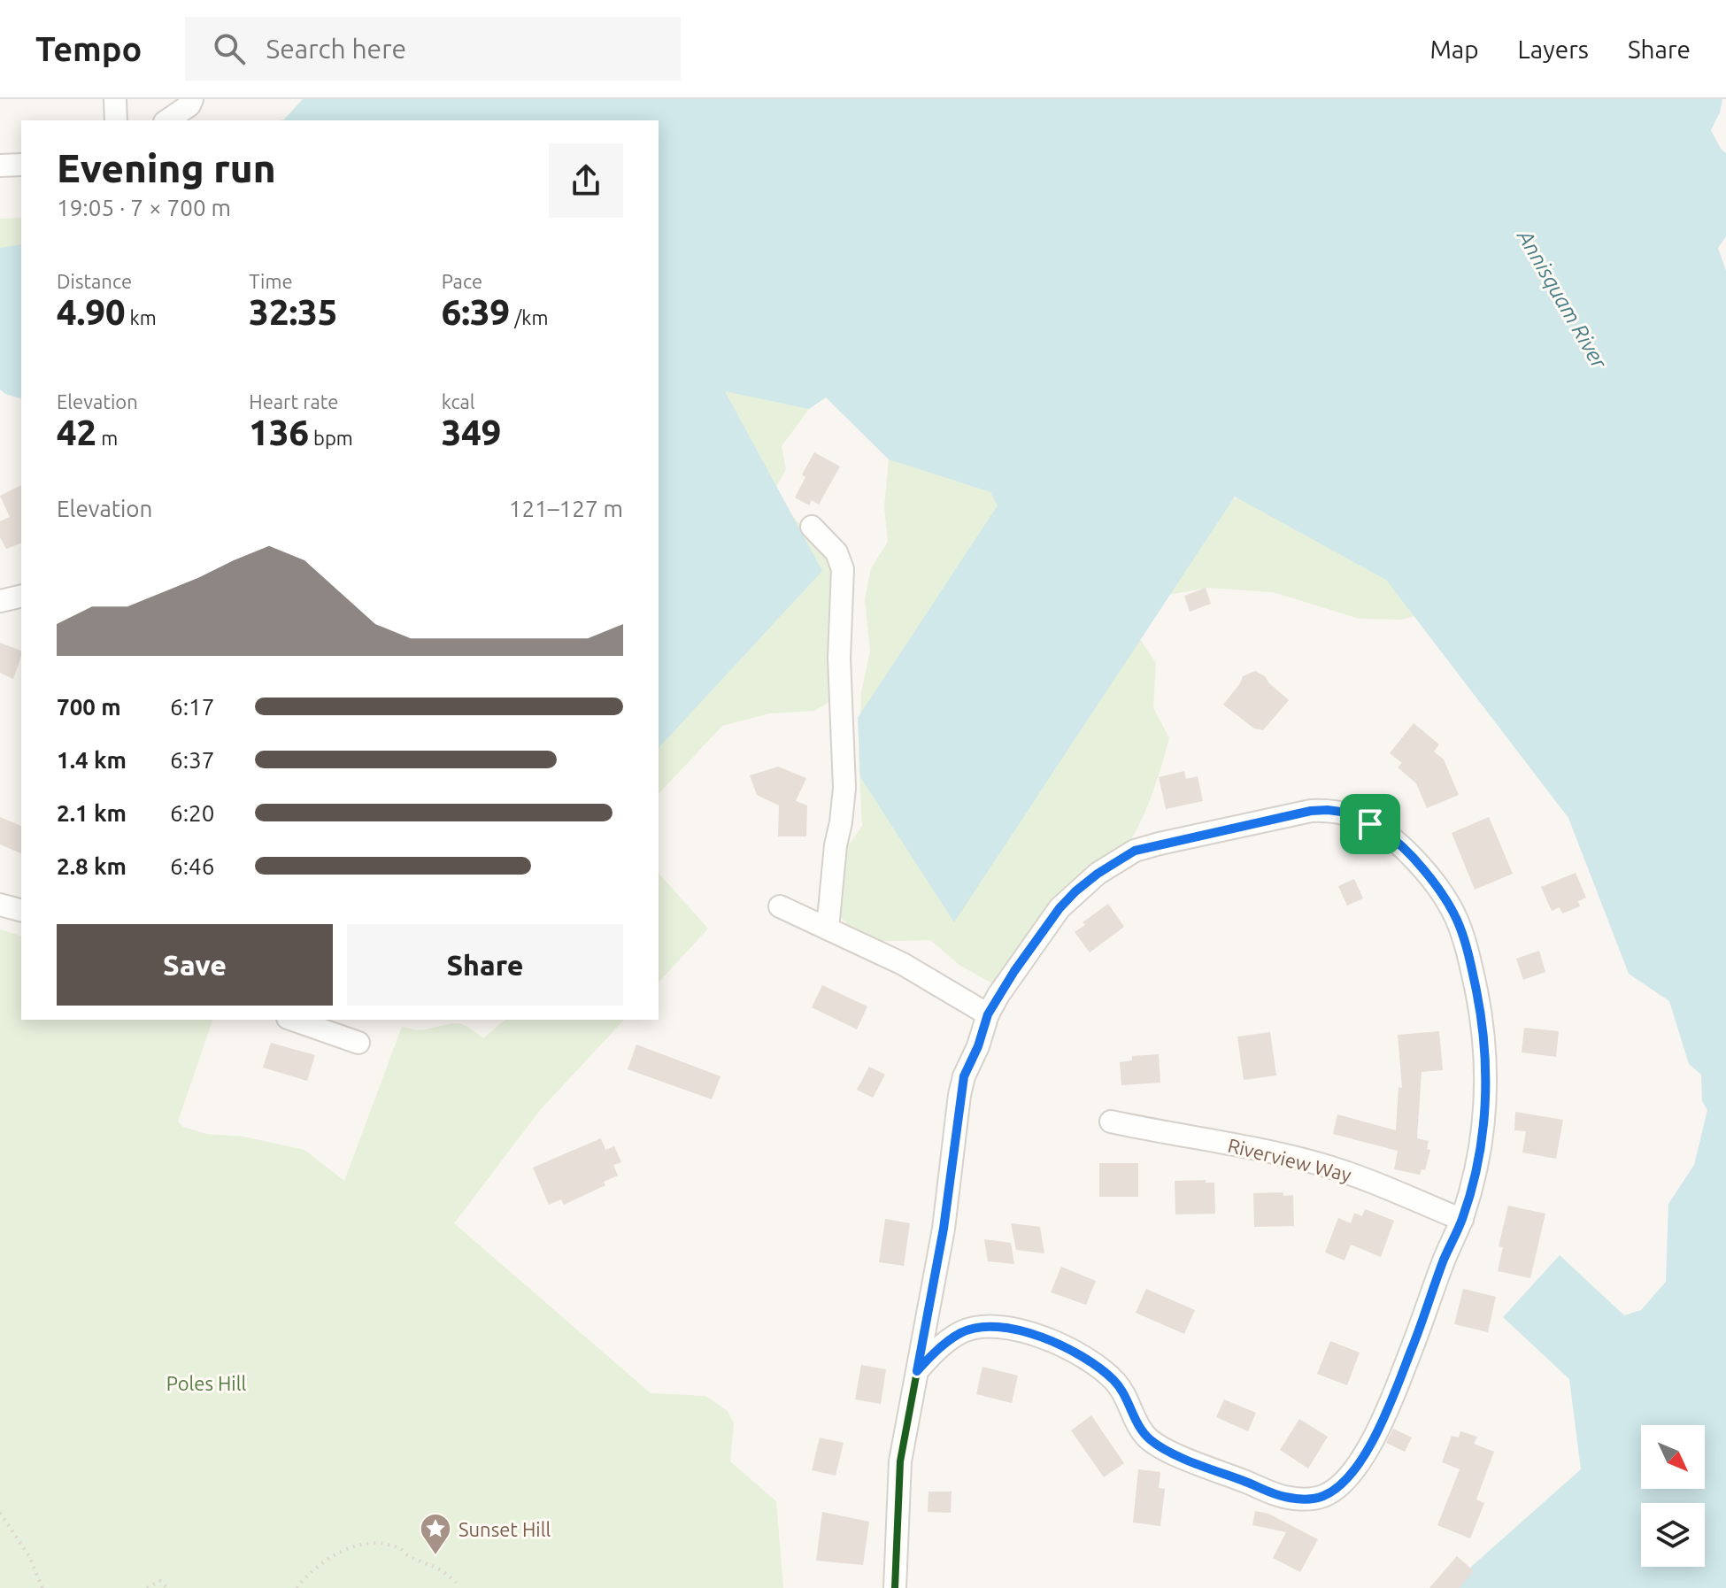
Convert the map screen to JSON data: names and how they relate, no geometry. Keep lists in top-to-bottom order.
{
  "streets": {
    "street": ["Riverview Way"]
  },
  "water": ["Annisquam River"],
  "parks": ["Poles Hill"],
  "places": {
    "place": ["Sunset Hill"]
  },
  "north": "bottom right",
  "page": {
    "header": "Tempo",
    "search": "Search here",
    "nav": ["Map", "Layers", "Share"],
    "heading": ["Evening run", "19:05 · 7 × 700 m"],
    "stats": [
      ["Distance", "4.90 km"],
      ["Time", "32:35"],
      ["Pace", "6:39 /km"],
      ["Elevation", "42 m"],
      ["Heart rate", "136 bpm"],
      ["kcal", "349"]
    ],
    "chart": ["Elevation", "121–127 m"],
    "list": [
      {
        "name": "700 m",
        "note": "6:17"
      },
      {
        "name": "1.4 km",
        "note": "6:37"
      },
      {
        "name": "2.1 km",
        "note": "6:20"
      },
      {
        "name": "2.8 km",
        "note": "6:46"
      }
    ],
    "buttons": ["Save", "Share"]
  }
}
